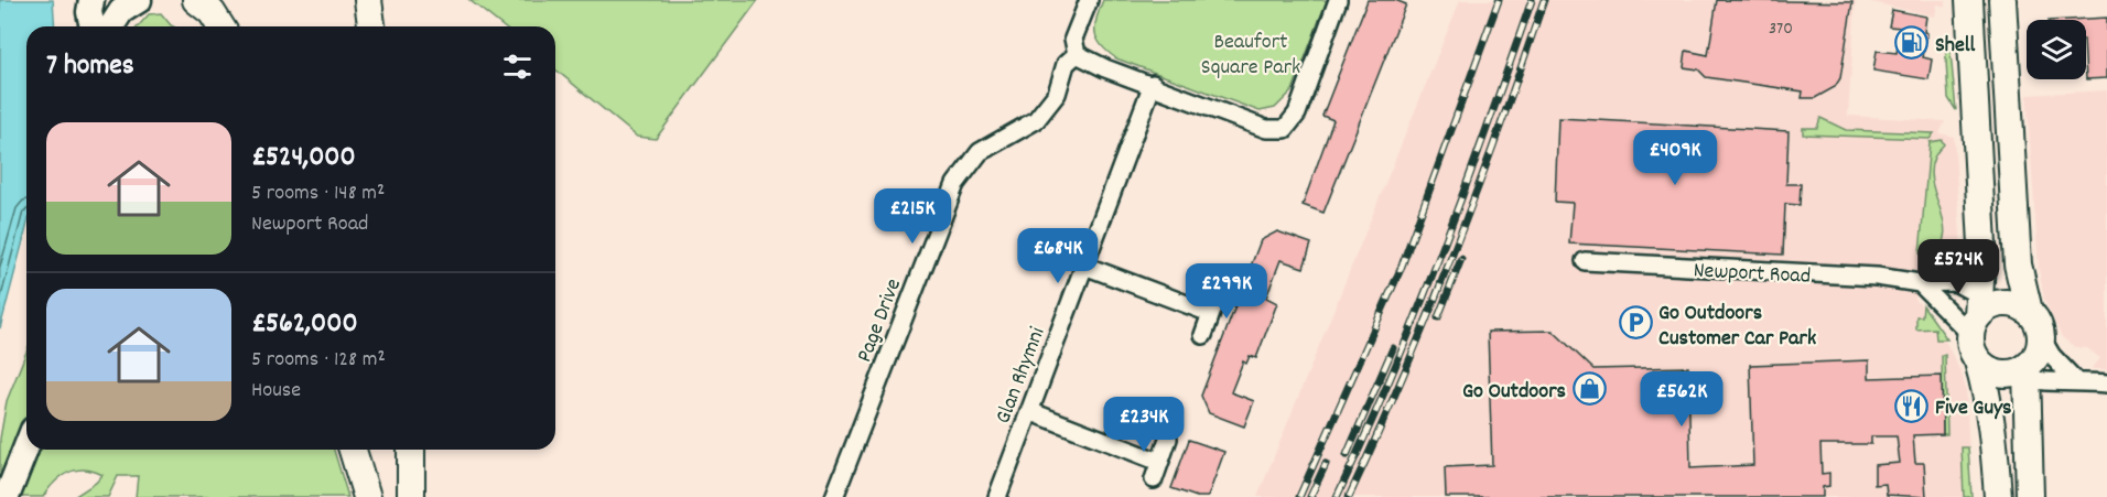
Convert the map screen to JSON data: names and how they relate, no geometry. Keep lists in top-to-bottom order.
{
  "streets": {
    "street": ["Newport Road", "Page Drive", "Glan Rhymni"]
  },
  "parks": ["Beaufort Square Park"],
  "places": {
    "fuel station": ["Shell"],
    "parking": ["Go Outdoors Customer Car Park"],
    "shop": ["Go Outdoors"],
    "restaurant": ["Five Guys"]
  },
  "house_numbers": ["370"],
  "page": {
    "heading": "7 homes",
    "list": [
      {
        "name": "£524,000",
        "note": "5 rooms · 148 m² · Newport Road"
      },
      {
        "name": "£562,000",
        "note": "5 rooms · 128 m² · House"
      }
    ],
    "price": [
      "£409K",
      "£215K",
      "£684K",
      "£524K",
      "£299K",
      "£562K",
      "£234K"
    ]
  }
}
